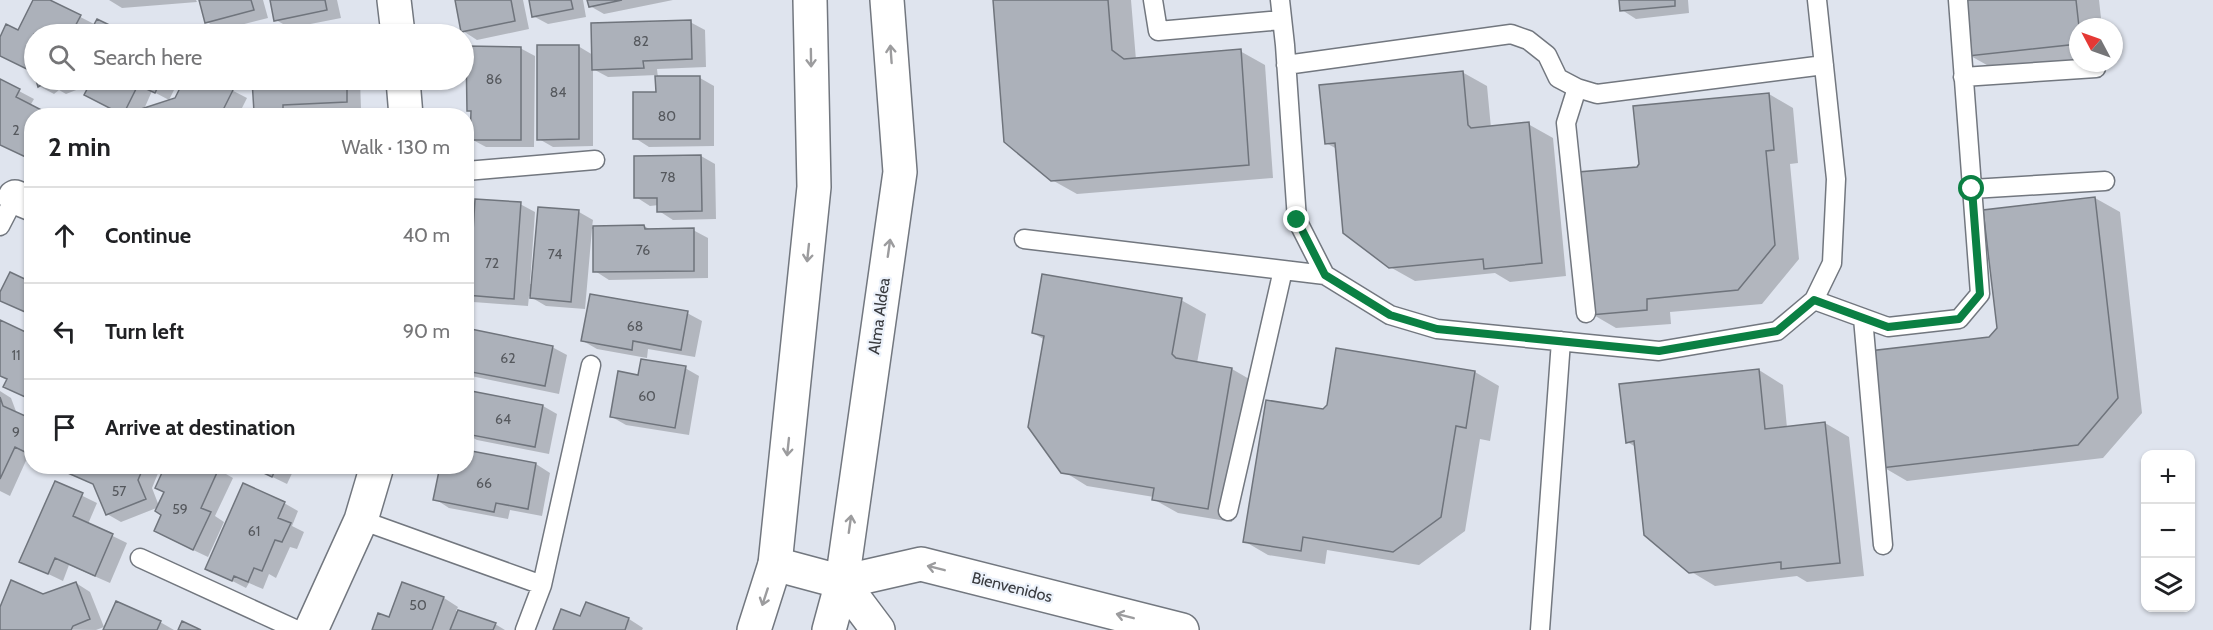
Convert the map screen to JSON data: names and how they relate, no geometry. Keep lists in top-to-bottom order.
{
  "streets": {
    "main road": ["Alma Aldea", "Bienvenidos"]
  },
  "crossings": [
    ["Alma Aldea", "Bienvenidos"]
  ],
  "one_way": ["Bienvenidos"],
  "house_numbers": [
    "82",
    "86",
    "84",
    "80",
    "2",
    "78",
    "76",
    "74",
    "72",
    "68",
    "11",
    "62",
    "60",
    "64",
    "9",
    "66",
    "57",
    "59",
    "61",
    "50"
  ],
  "north": "top left",
  "page": {
    "search": "Search here",
    "heading": ["2 min", "Walk · 130 m"],
    "list": [
      ["Continue", "40 m"],
      ["Turn left", "90 m"],
      "Arrive at destination"
    ],
    "map_buttons": ["+", "−"]
  }
}
